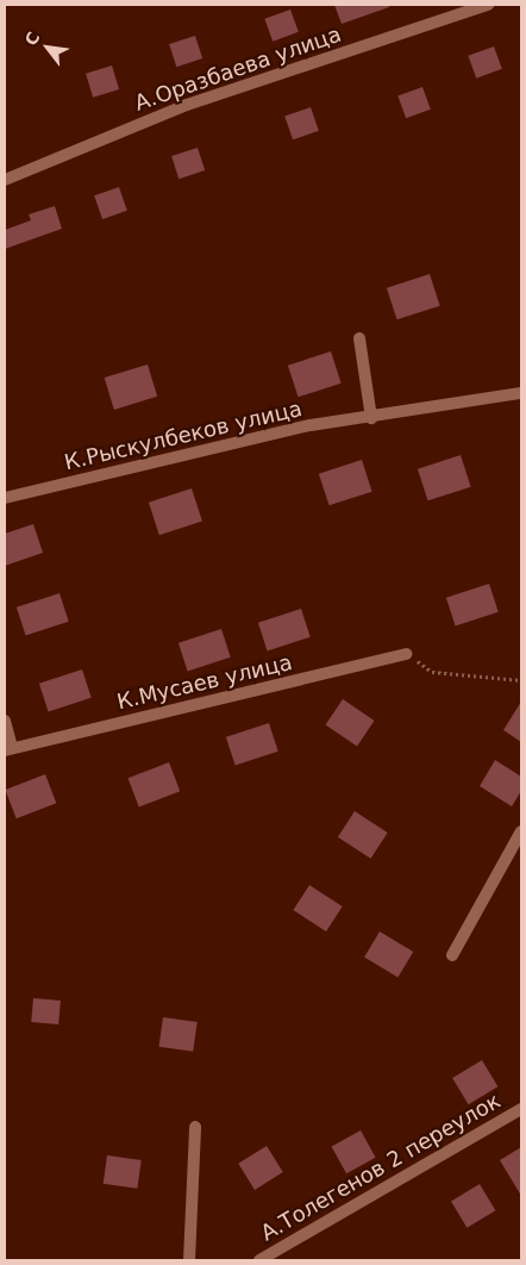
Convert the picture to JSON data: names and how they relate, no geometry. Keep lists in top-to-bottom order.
{
  "streets": {
    "street": [
      "А.Оразбаева улица",
      "К.Рыскулбеков улица",
      "К.Мусаев улица",
      "А.Толегенов 2 переулок"
    ]
  },
  "north": "top left"
}
